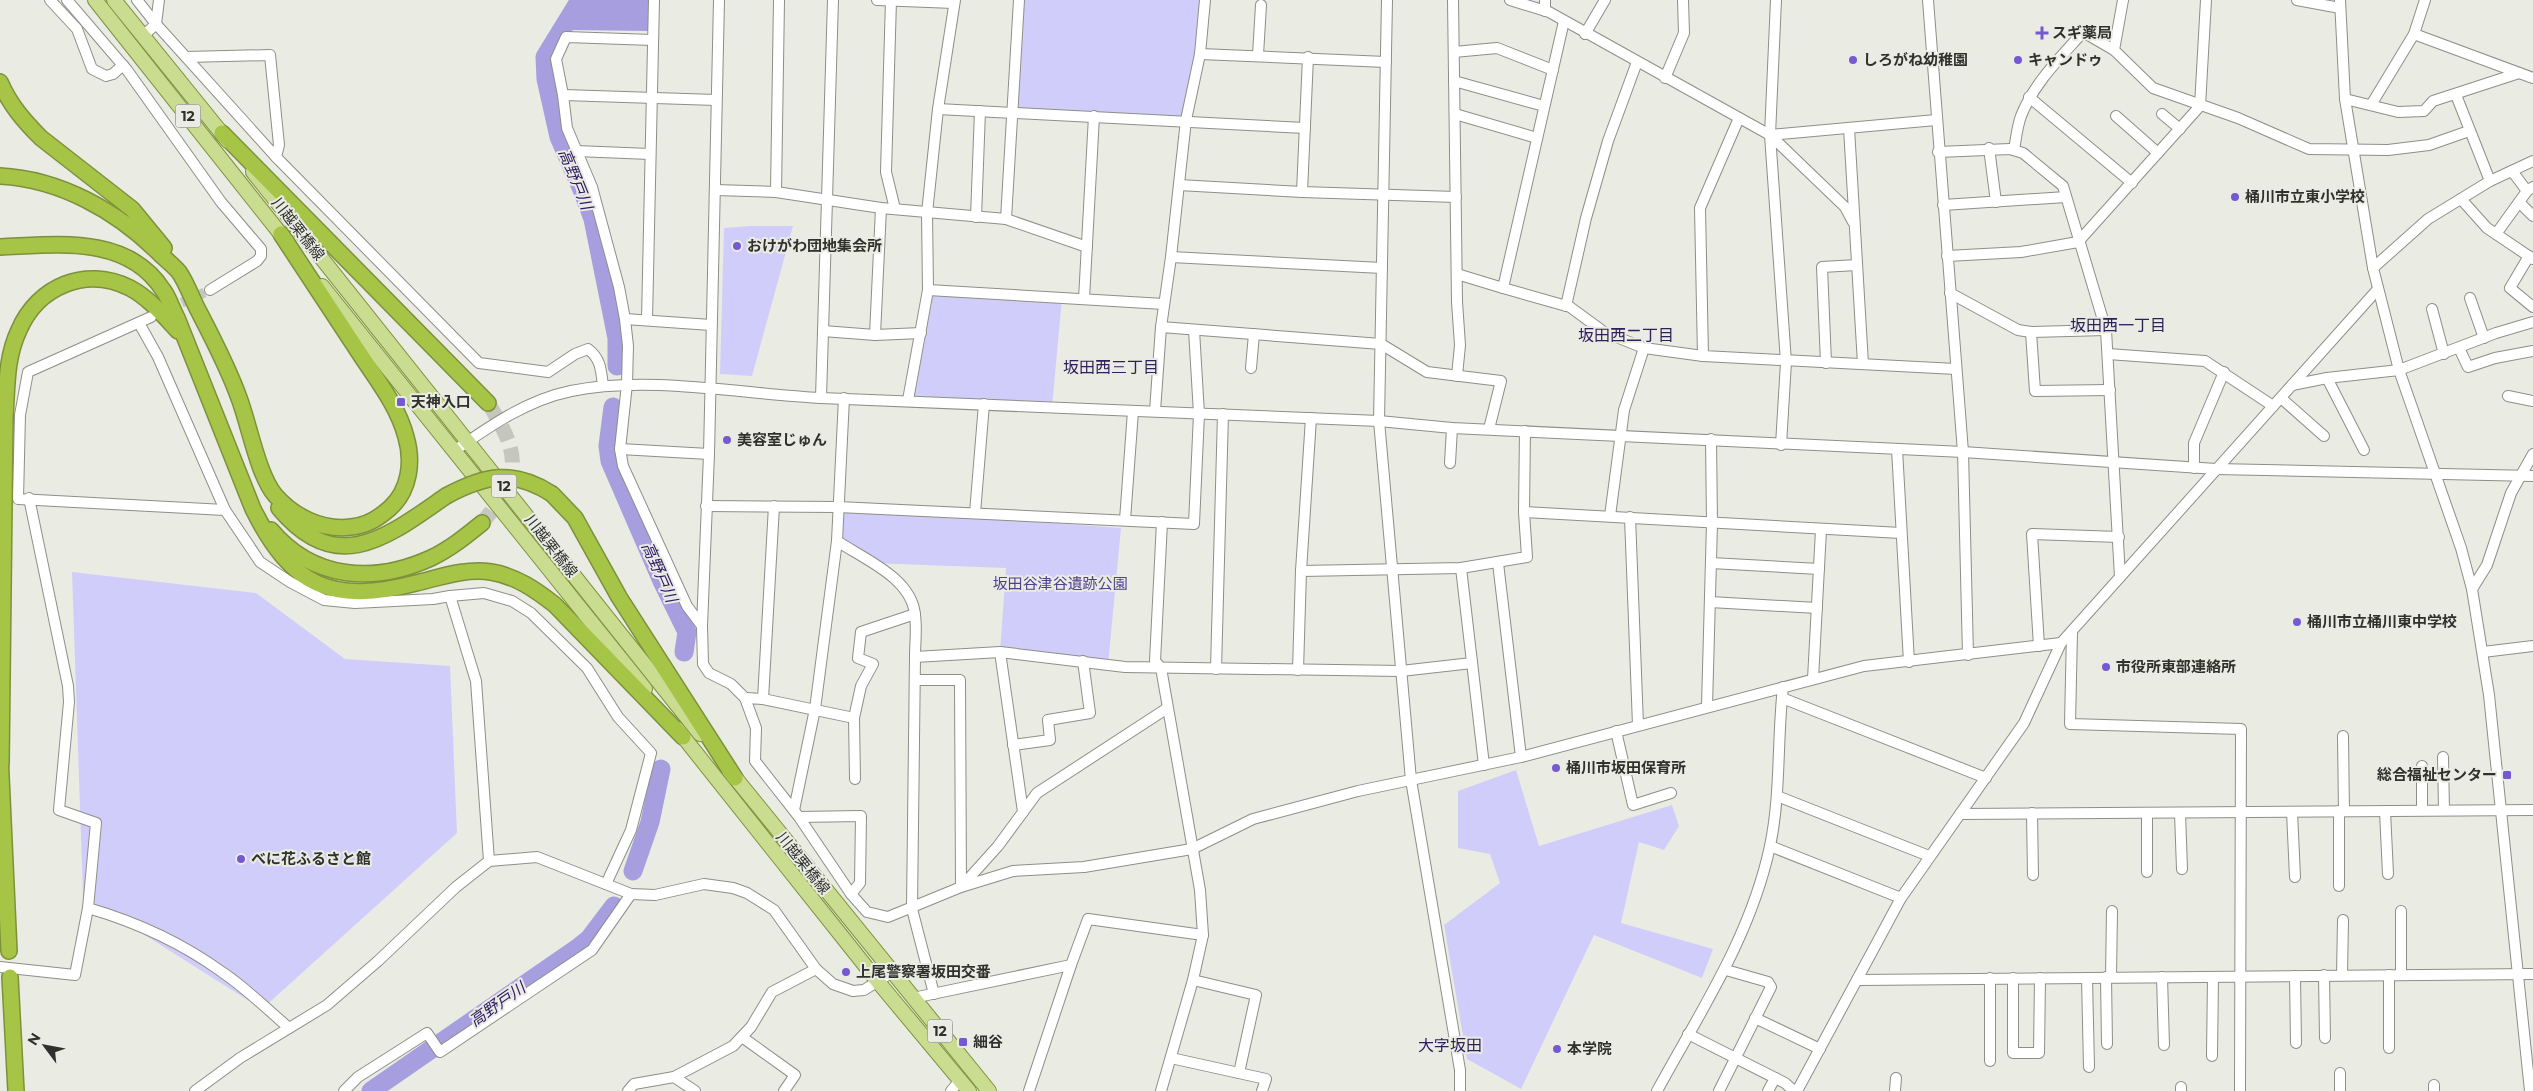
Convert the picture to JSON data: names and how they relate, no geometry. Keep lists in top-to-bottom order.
{
  "streets": {
    "main road": ["12", "川越栗橋線"]
  },
  "districts": [
    "坂田西一丁目",
    "坂田西二丁目",
    "坂田西三丁目",
    "大字坂田"
  ],
  "water": ["高野戸川"],
  "parks": ["坂田谷津谷遺跡公園"],
  "places": {
    "health": ["スギ薬局"],
    "other": [
      "しろがね幼稚園",
      "キャンドゥ",
      "桶川市立東小学校",
      "おけがわ団地集会所",
      "美容室じゅん",
      "桶川市立桶川東中学校",
      "市役所東部連絡所",
      "桶川市坂田保育所",
      "べに花ふるさと館",
      "上尾警察署坂田交番",
      "本学院"
    ],
    "transit": ["天神入口", "総合福祉センター", "細谷"]
  },
  "north": "top left"
}
